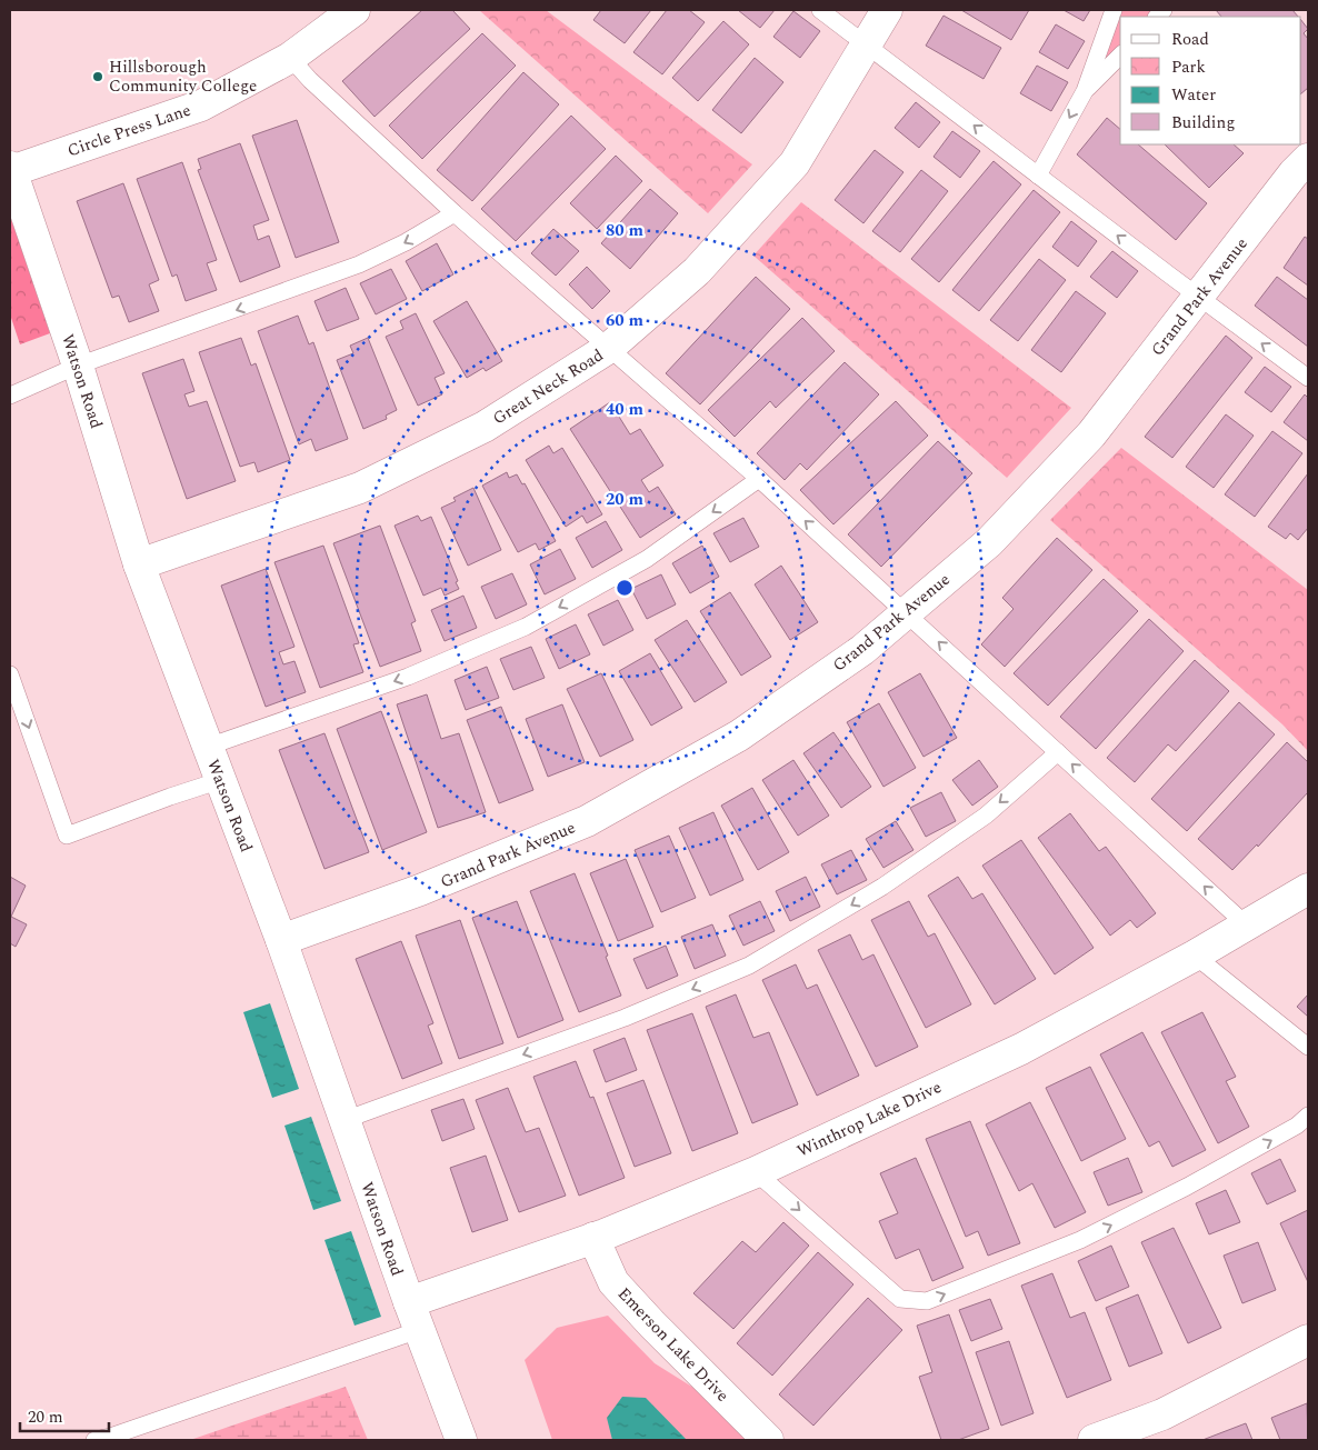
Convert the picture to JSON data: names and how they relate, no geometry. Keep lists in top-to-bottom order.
{
  "streets": {
    "street": [
      "Circle Press Lane",
      "Grand Park Avenue",
      "Watson Road",
      "Great Neck Road",
      "Winthrop Lake Drive",
      "Emerson Lake Drive"
    ]
  },
  "crossings": [
    ["Circle Press Lane", "Watson Road"],
    ["Grand Park Avenue", "Watson Road"],
    ["Watson Road", "Great Neck Road"],
    ["Watson Road", "Winthrop Lake Drive"],
    ["Winthrop Lake Drive", "Emerson Lake Drive"]
  ],
  "places": ["Hillsborough Community College"],
  "legend": [
    "Road",
    "Park",
    "Water",
    "Building"
  ],
  "scale_bar": "20 m",
  "rings": [
    "80 m",
    "60 m",
    "40 m",
    "20 m"
  ]
}
